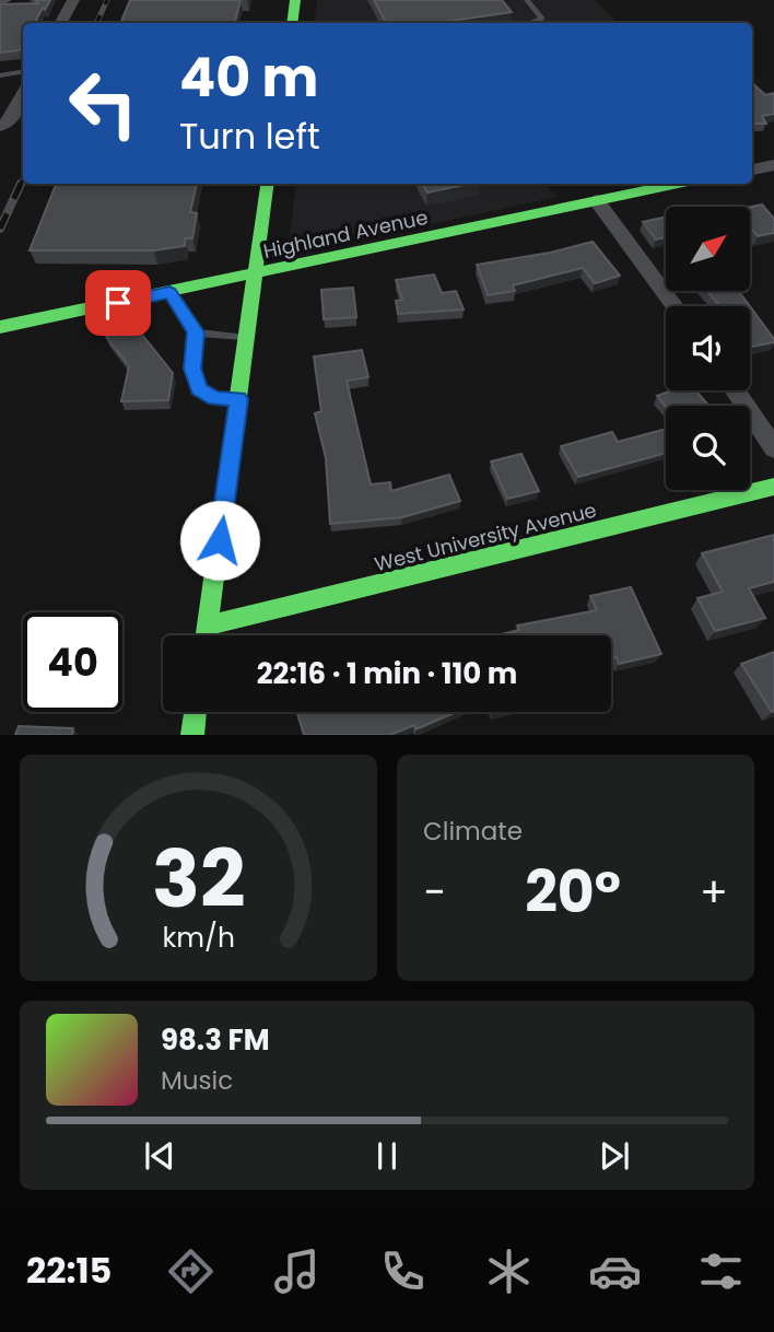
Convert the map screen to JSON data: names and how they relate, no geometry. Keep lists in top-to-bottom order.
{
  "streets": {
    "street": ["Highland Avenue", "West University Avenue"]
  },
  "north": "top right",
  "page": {
    "turn": ["40 m", "Turn left"],
    "limit": "40",
    "trip": "22:16 · 1 min · 110 m",
    "tile": "Climate",
    "heat": ["−", "20°", "+"],
    "song": ["98.3 FM", "Music"],
    "tabs": "22:15",
    "gauge": ["32", "km/h"]
  }
}
